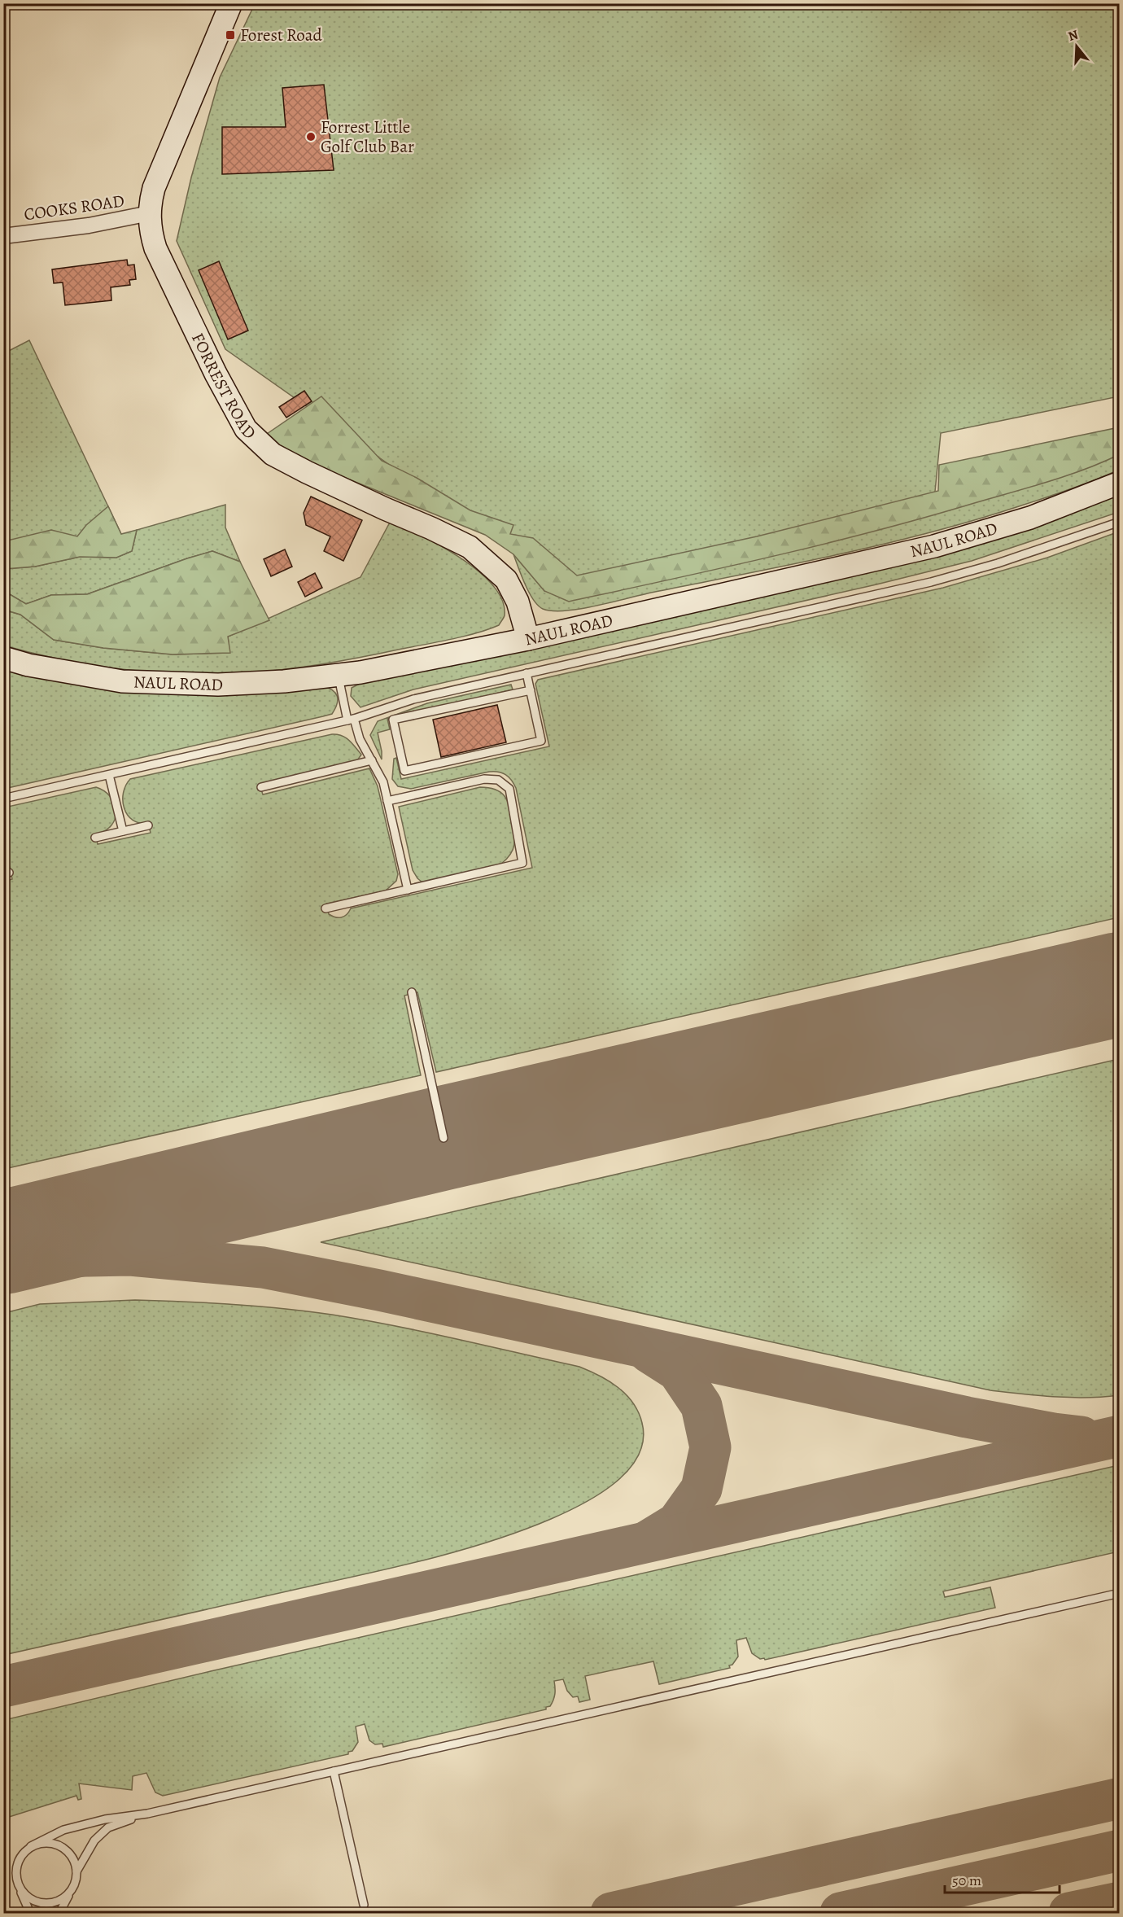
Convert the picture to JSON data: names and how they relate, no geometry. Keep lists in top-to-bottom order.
{
  "streets": {
    "street": ["COOKS ROAD", "FORREST ROAD", "NAUL ROAD"]
  },
  "crossings": [
    ["COOKS ROAD", "FORREST ROAD"],
    ["FORREST ROAD", "NAUL ROAD"]
  ],
  "places": {
    "transit": ["Forest Road"],
    "other": ["Forrest Little Golf Club Bar"]
  },
  "scale_bar": "50 m",
  "north": "top"
}
